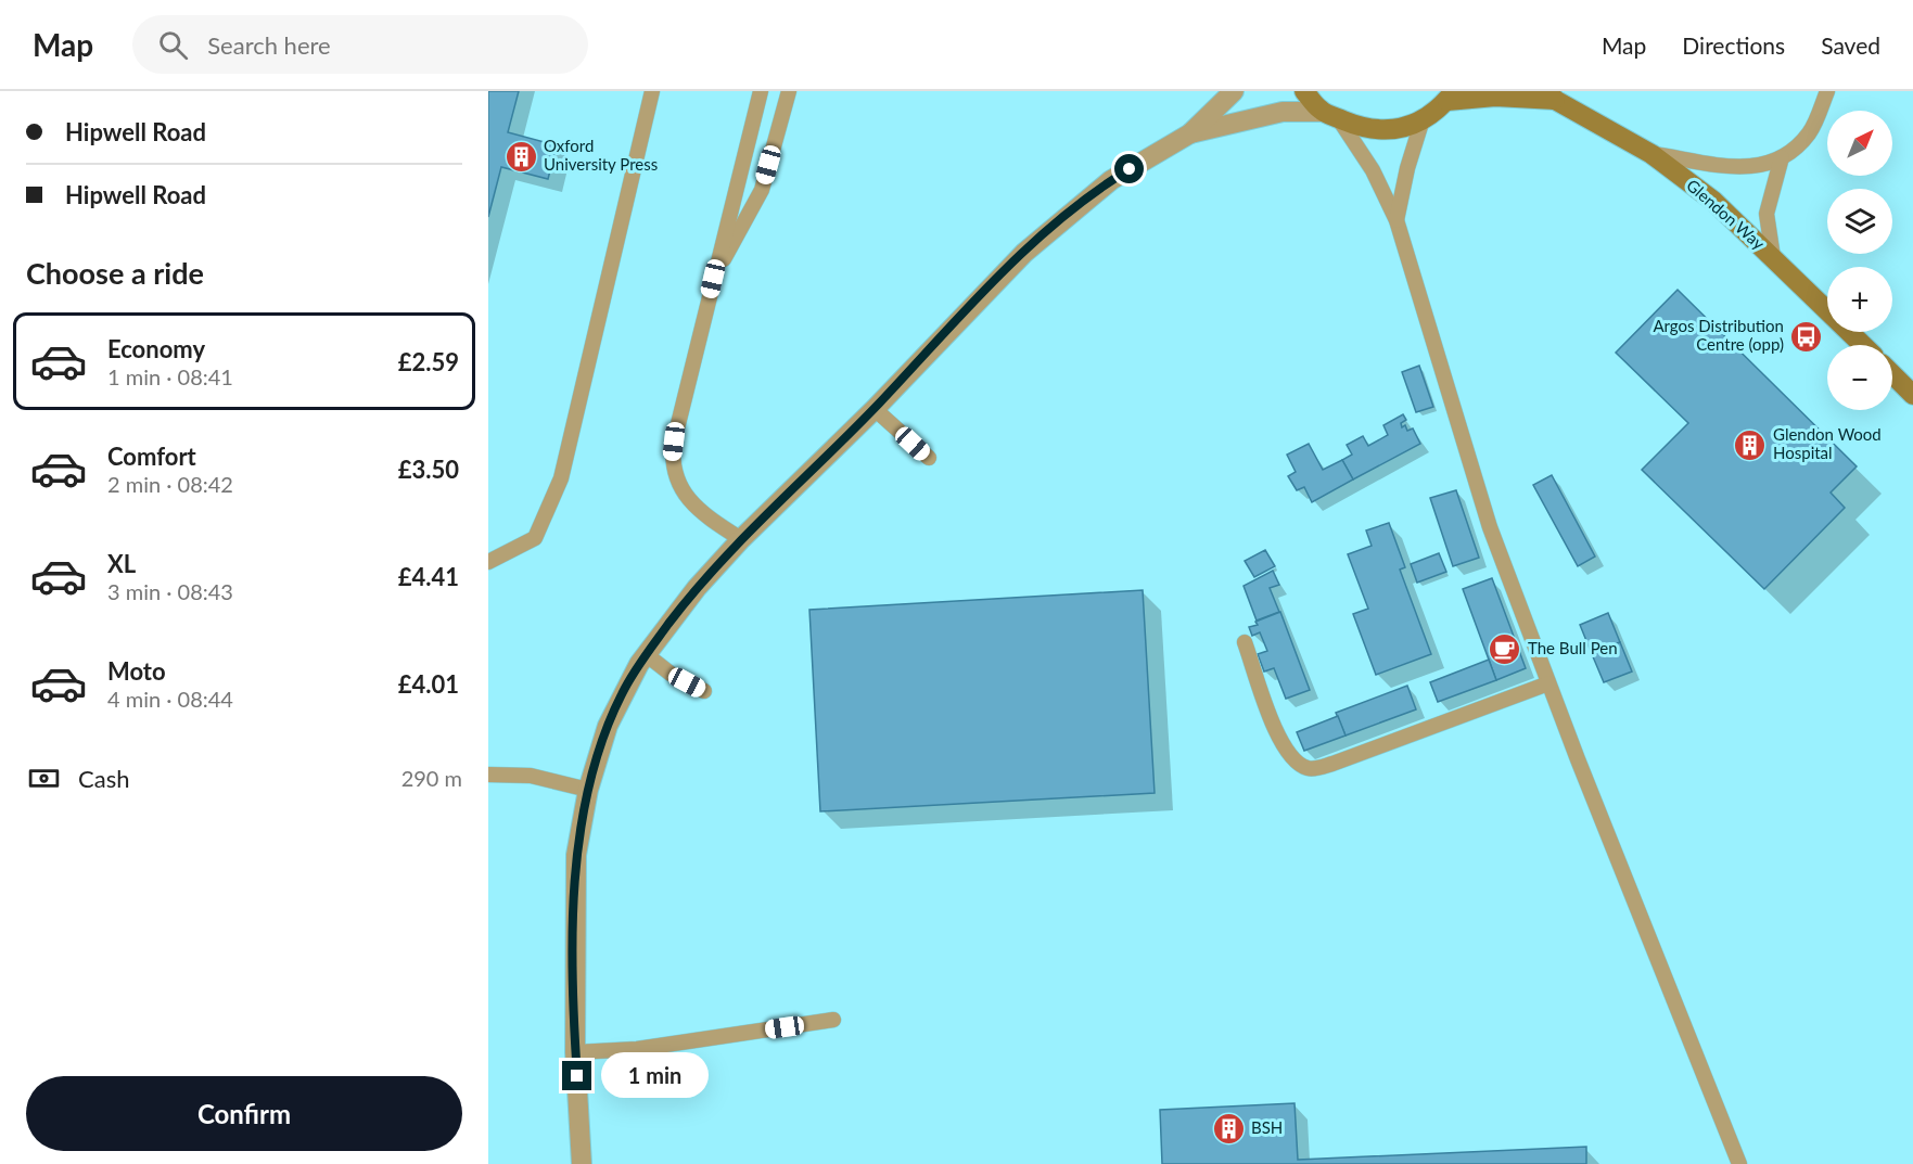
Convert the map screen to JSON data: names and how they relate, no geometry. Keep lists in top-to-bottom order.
{
  "streets": {
    "street": ["Glendon Way"]
  },
  "places": {
    "building": ["Oxford University Press", "Glendon Wood Hospital", "BSH"],
    "bus stop": ["Argos Distribution Centre (opp)"],
    "cafe": ["The Bull Pen"]
  },
  "north": "top right",
  "page": {
    "header": "Map",
    "search": "Search here",
    "nav": ["Map", "Directions", "Saved"],
    "banner": ["Hipwell Road", "Hipwell Road"],
    "map_buttons": ["+", "−"],
    "heading": "Choose a ride",
    "list": [
      {
        "name": "Economy",
        "note": "1 min · 08:41",
        "value": "£2.59"
      },
      {
        "name": "Comfort",
        "note": "2 min · 08:42",
        "value": "£3.50"
      },
      {
        "name": "XL",
        "note": "3 min · 08:43",
        "value": "£4.41"
      },
      {
        "name": "Moto",
        "note": "4 min · 08:44",
        "value": "£4.01"
      }
    ],
    "pay": ["Cash", "290 m"],
    "bubble": "1 min",
    "buttons": "Confirm"
  }
}
